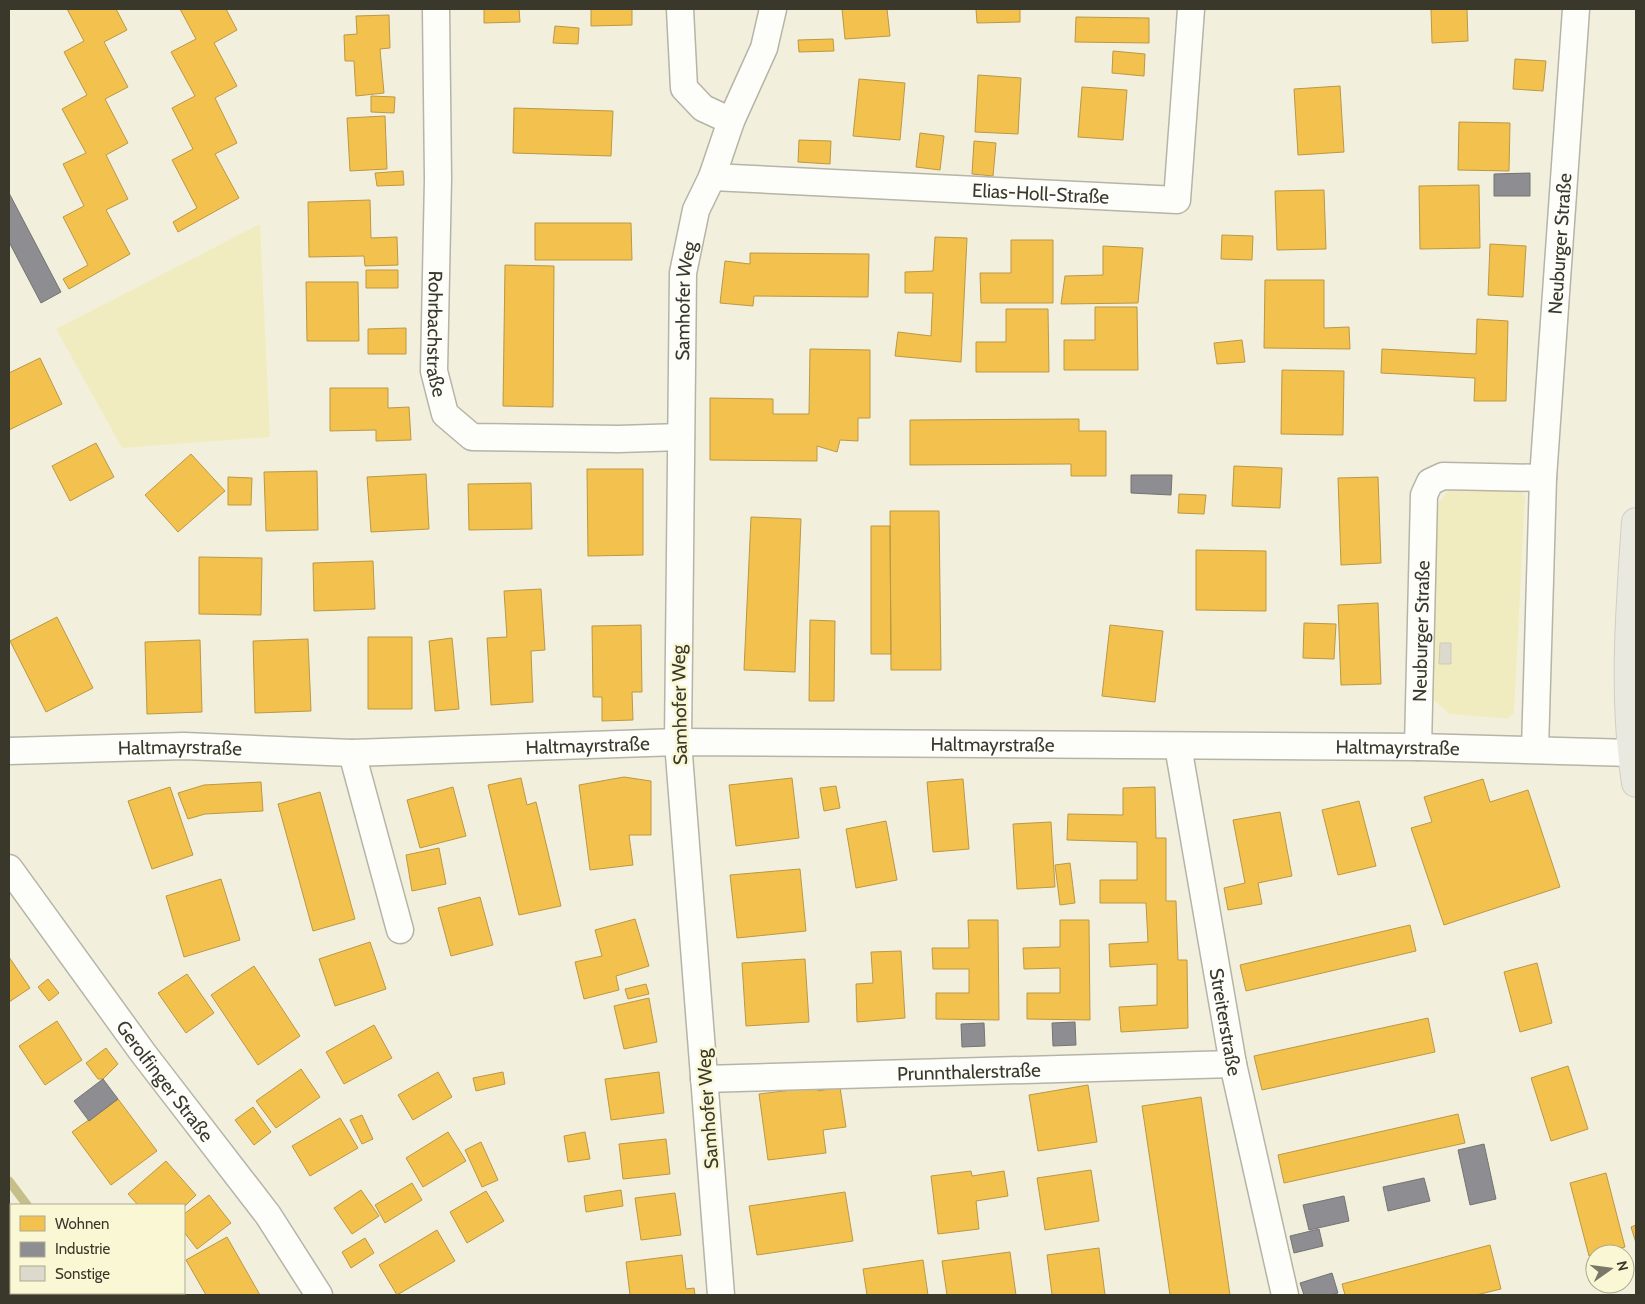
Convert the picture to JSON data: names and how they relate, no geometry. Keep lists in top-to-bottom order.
{
  "streets": {
    "street": [
      "Elias-Holl-Straße",
      "Neuburger Straße",
      "Samhofer Weg",
      "Rohrbachstraße",
      "Haltmayrstraße",
      "Streiterstraße",
      "Prunnthalerstraße",
      "Gerolfinger Straße"
    ]
  },
  "crossings": [
    ["Elias-Holl-Straße", "Samhofer Weg"],
    ["Neuburger Straße", "Haltmayrstraße"],
    ["Samhofer Weg", "Rohrbachstraße"],
    ["Samhofer Weg", "Haltmayrstraße"],
    ["Samhofer Weg", "Prunnthalerstraße"],
    ["Haltmayrstraße", "Streiterstraße"],
    ["Streiterstraße", "Prunnthalerstraße"]
  ],
  "legend": ["Wohnen", "Industrie", "Sonstige"],
  "north": "right"
}
